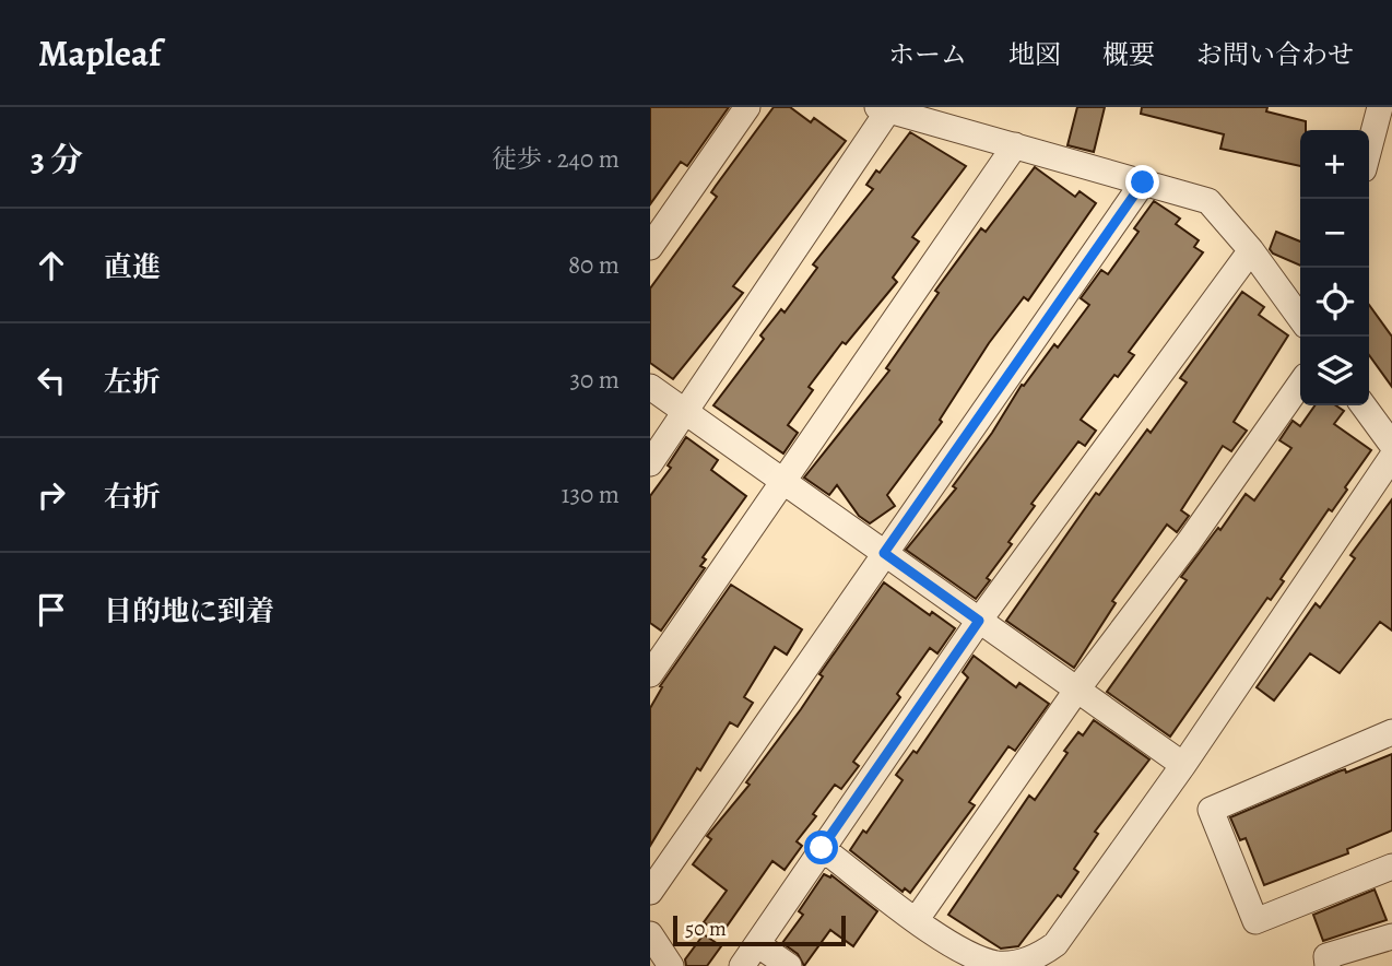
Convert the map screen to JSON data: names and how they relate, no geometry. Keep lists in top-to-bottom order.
{
  "scale_bar": "50 m",
  "page": {
    "header": "Mapleaf",
    "nav": [
      "ホーム",
      "地図",
      "概要",
      "お問い合わせ"
    ],
    "heading": ["3 分", "徒歩 · 240 m"],
    "map_buttons": ["+", "−"],
    "list": [
      ["直進", "80 m"],
      ["左折", "30 m"],
      ["右折", "130 m"],
      "目的地に到着"
    ],
    "scale": "50 m"
  }
}
